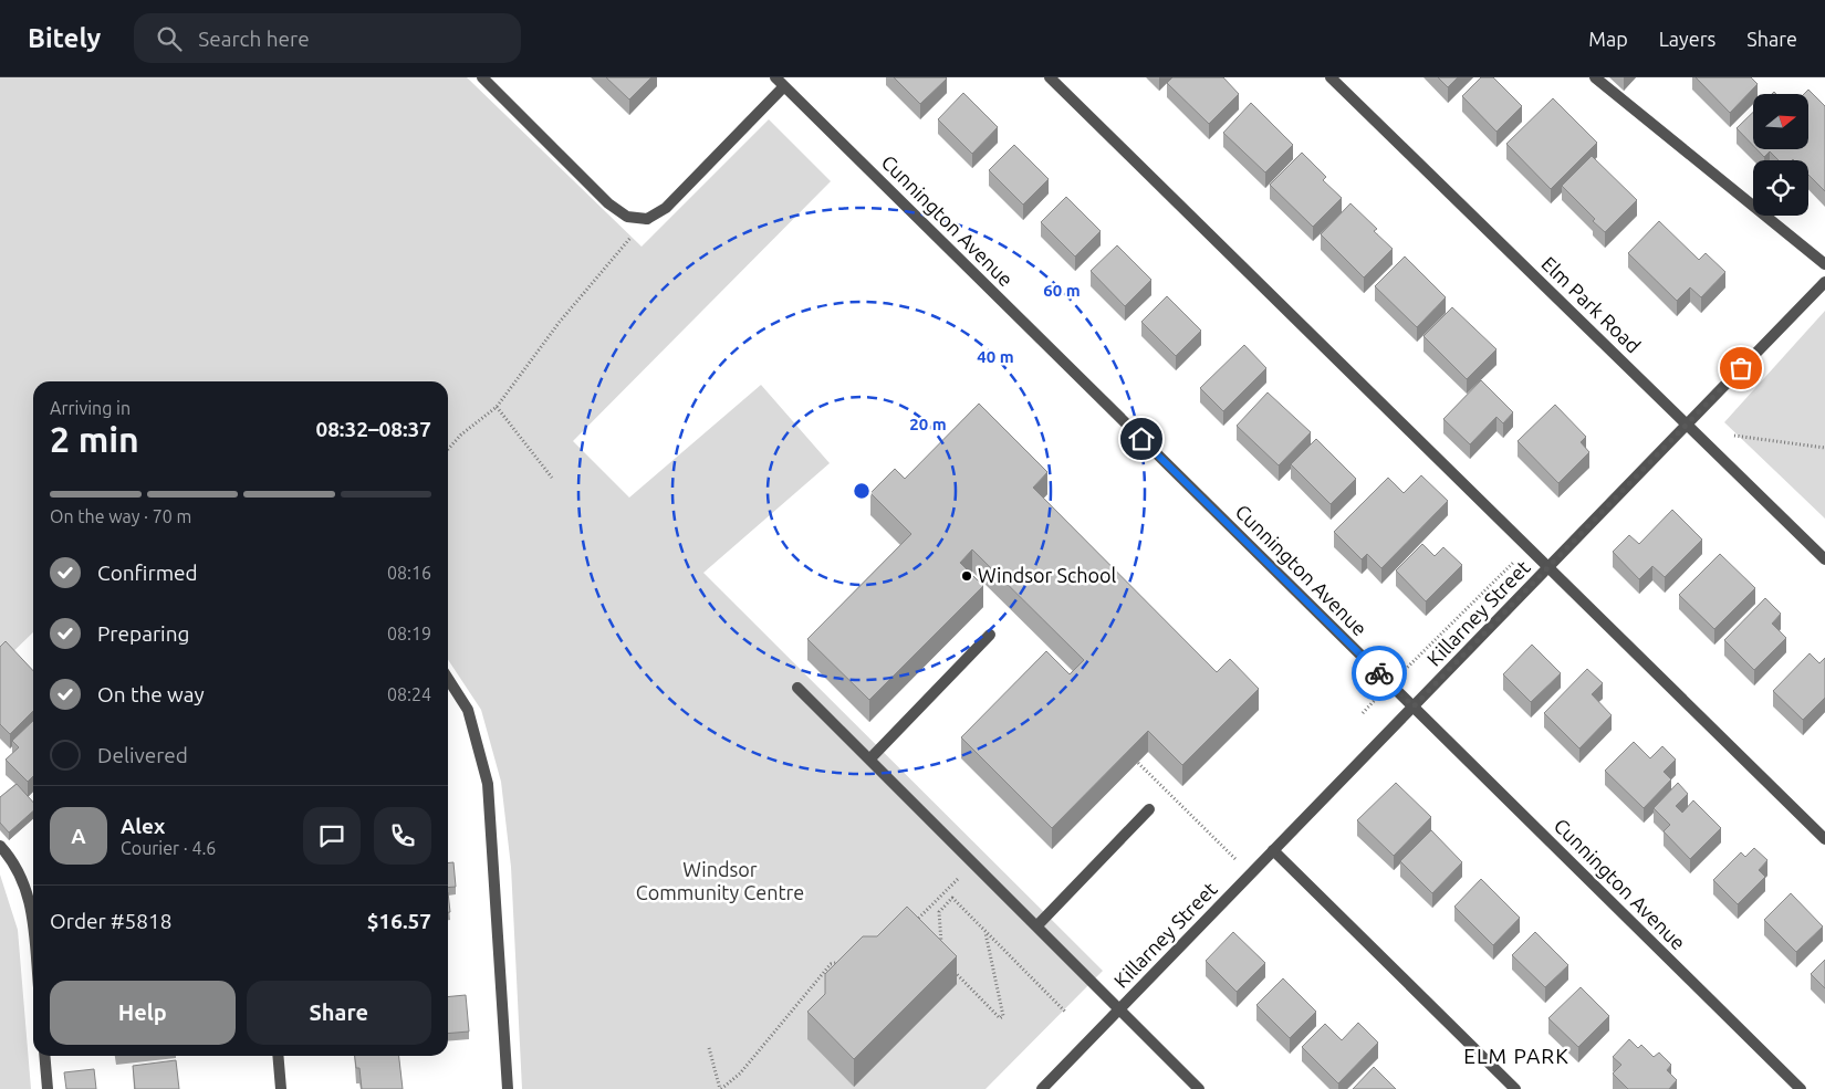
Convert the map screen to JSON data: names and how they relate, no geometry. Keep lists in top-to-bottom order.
{
  "streets": {
    "street": ["Cunnington Avenue", "Elm Park Road", "Killarney Street"]
  },
  "crossings": [
    ["Cunnington Avenue", "Killarney Street"],
    ["Elm Park Road", "Killarney Street"]
  ],
  "districts": ["ELM PARK"],
  "parks": ["Windsor Community Centre"],
  "places": ["Windsor School"],
  "north": "right",
  "page": {
    "header": "Bitely",
    "search": "Search here",
    "nav": ["Map", "Layers", "Share"],
    "heading": ["2 min", "Arriving in", "08:32–08:37"],
    "panel": [
      "Alex",
      "Courier · 4.6",
      "Order #5818",
      "$16.57"
    ],
    "bar": "On the way · 70 m",
    "list": [
      ["Confirmed", "08:16"],
      ["Preparing", "08:19"],
      ["On the way", "08:24"],
      "Delivered"
    ],
    "round": "A",
    "buttons": ["Help", "Share"]
  },
  "rings": ["60 m", "40 m", "20 m"]
}
